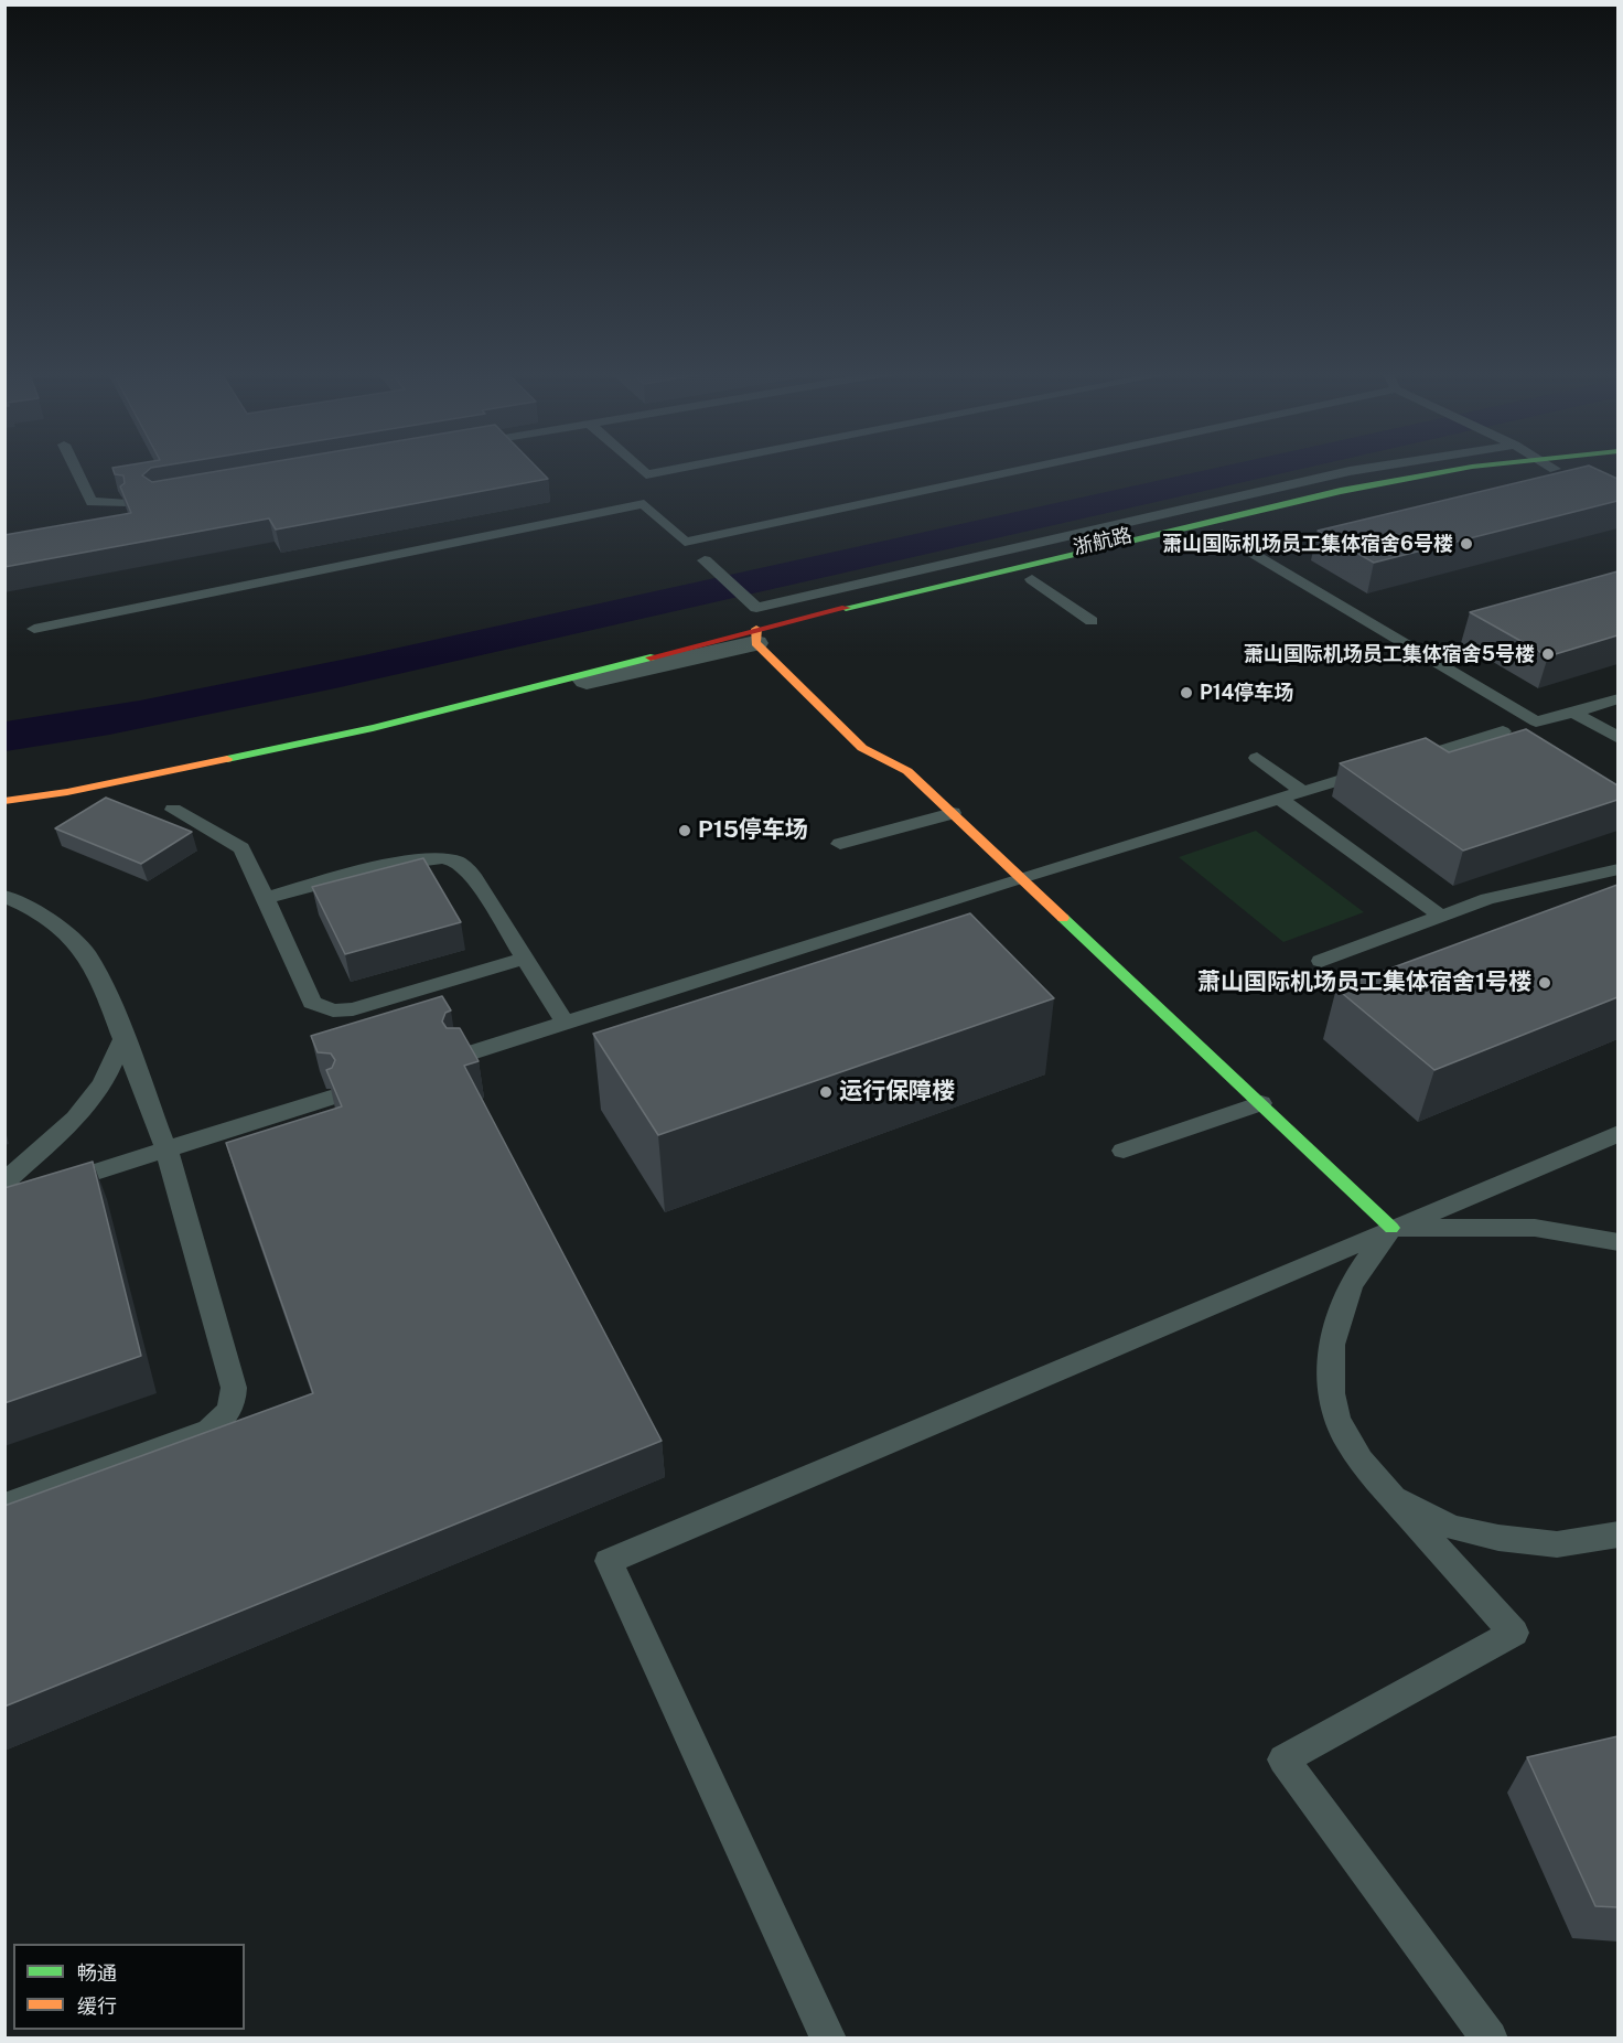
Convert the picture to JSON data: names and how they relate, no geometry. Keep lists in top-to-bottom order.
{
  "streets": {
    "street": ["浙航路"]
  },
  "places": [
    "萧山国际机场员工集体宿舍6号楼",
    "萧山国际机场员工集体宿舍5号楼",
    "P14停车场",
    "P15停车场",
    "萧山国际机场员工集体宿舍1号楼",
    "运行保障楼"
  ],
  "legend": ["畅通", "缓行"]
}
